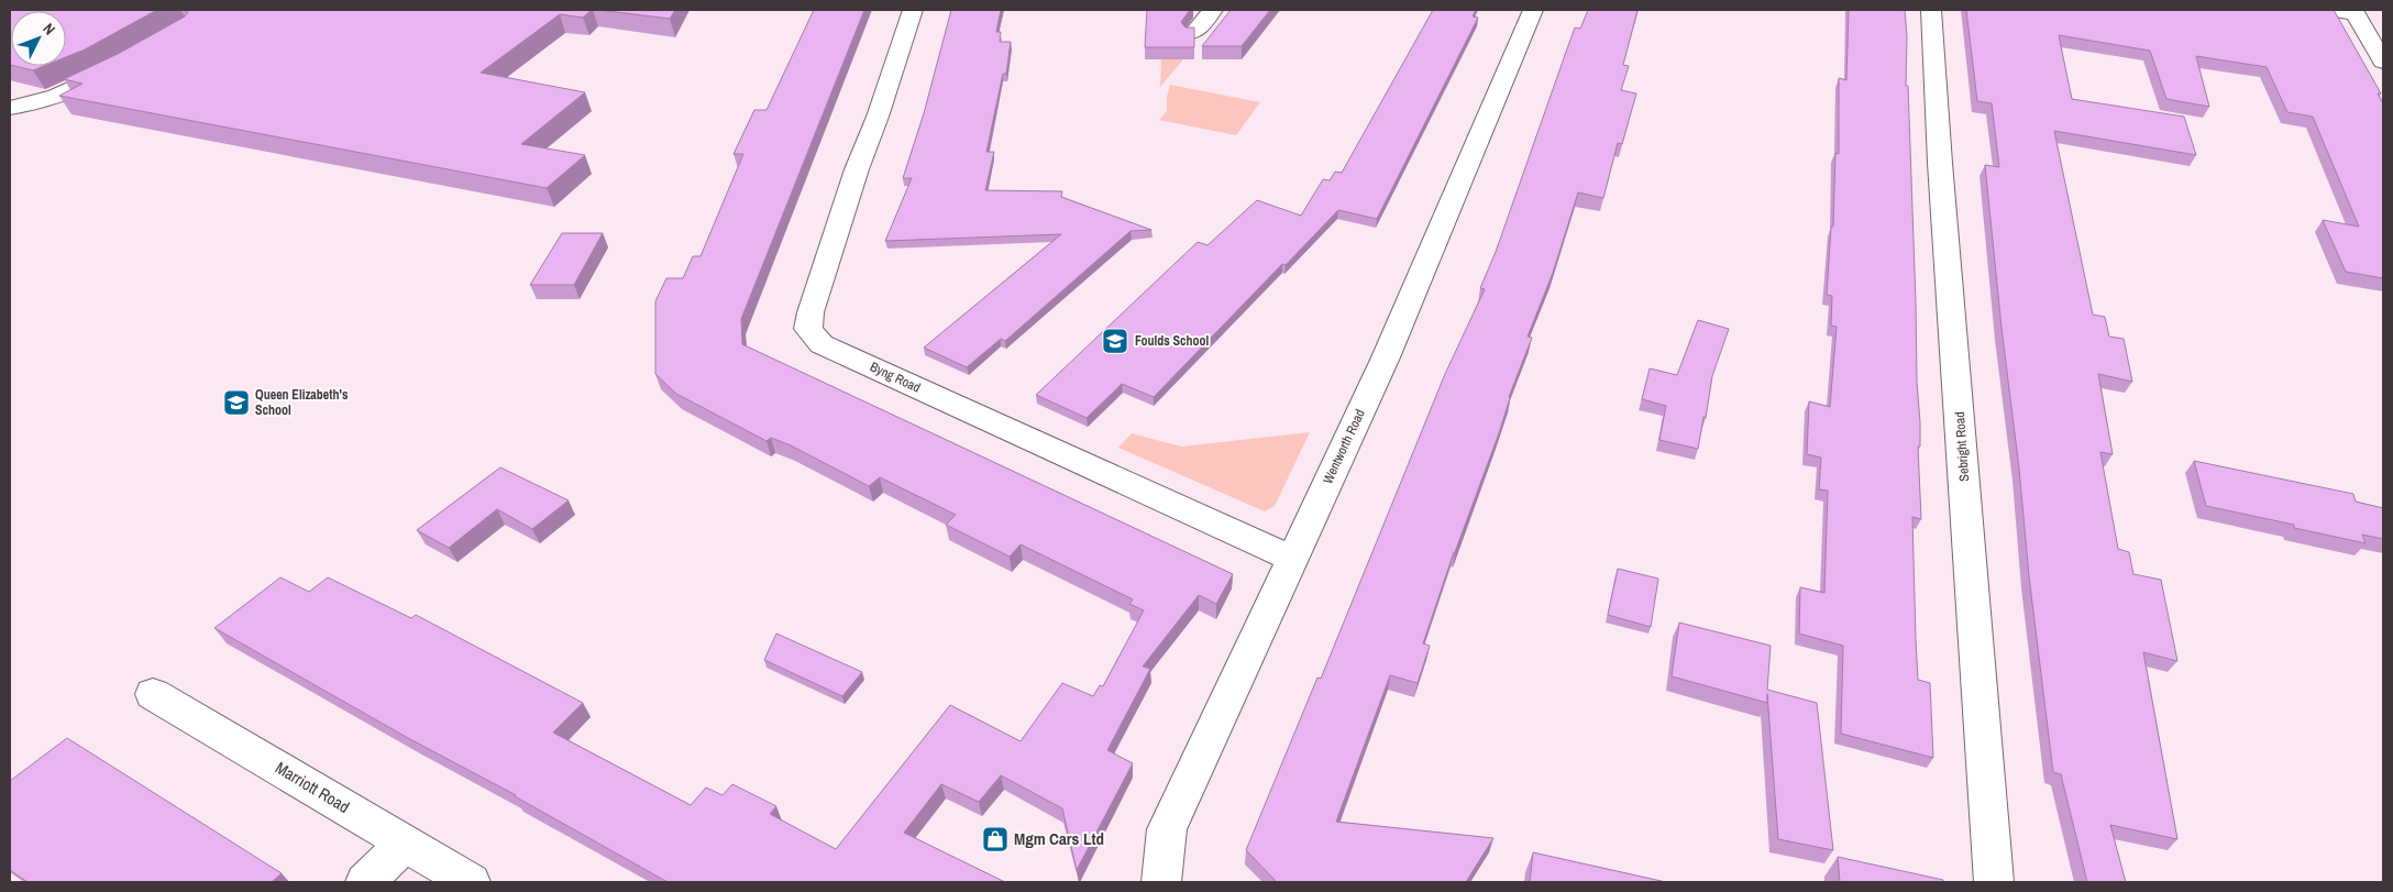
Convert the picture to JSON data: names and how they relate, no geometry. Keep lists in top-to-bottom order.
{
  "streets": {
    "street": [
      "Byng Road",
      "Wentworth Road",
      "Sebright Road",
      "Marriott Road"
    ]
  },
  "crossings": [
    ["Byng Road", "Wentworth Road"]
  ],
  "places": {
    "school or university": ["Foulds School", "Queen Elizabeth's School"],
    "shop": ["Mgm Cars Ltd"]
  },
  "north": "top right"
}
